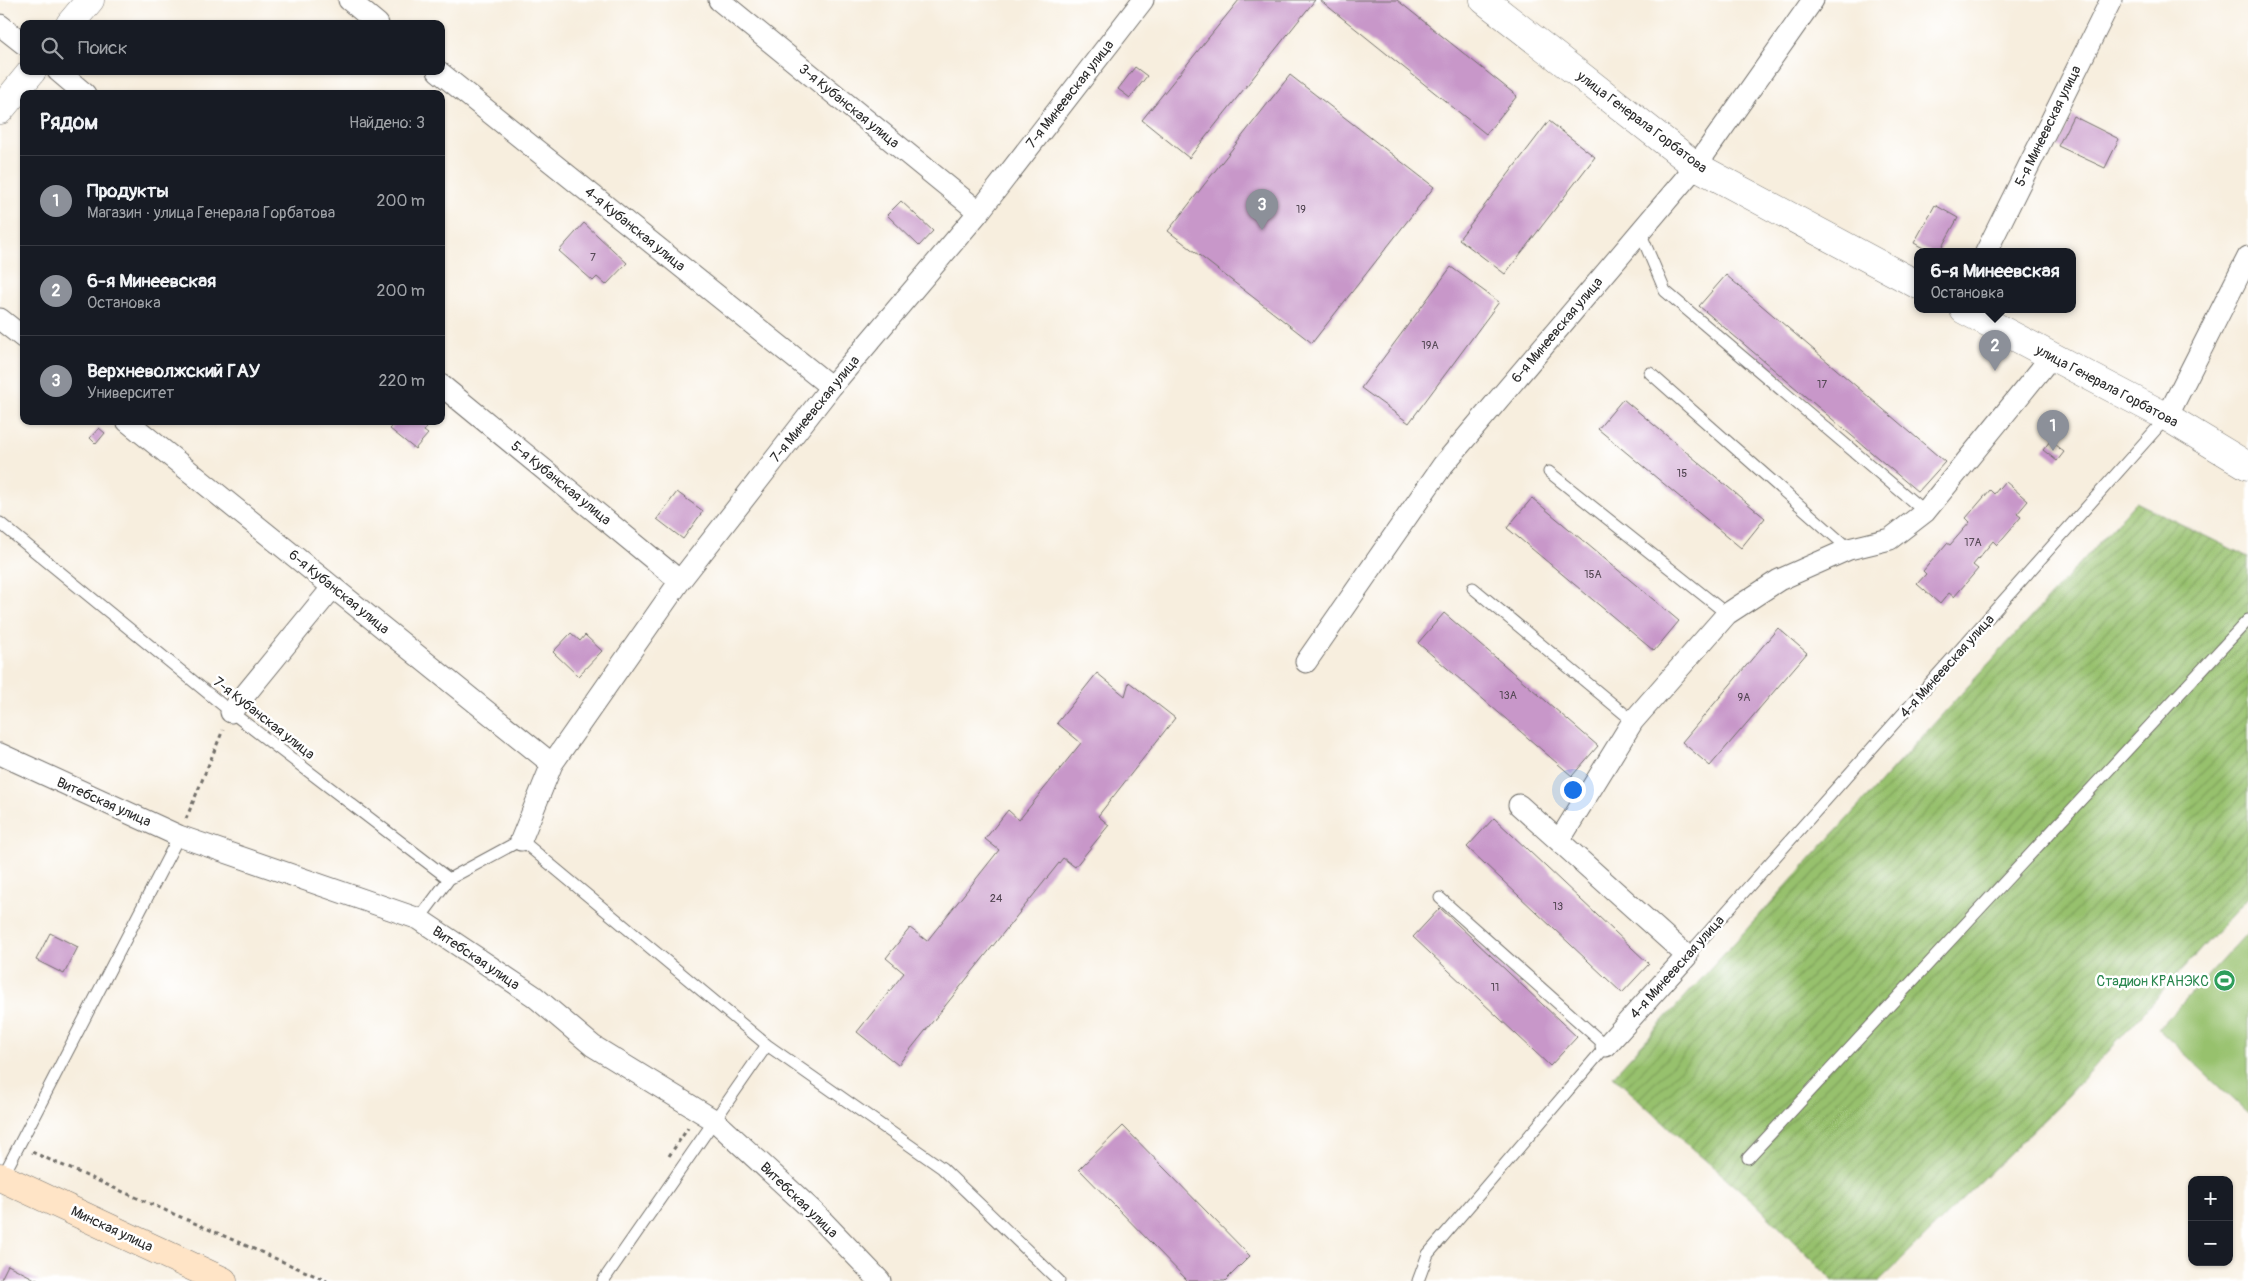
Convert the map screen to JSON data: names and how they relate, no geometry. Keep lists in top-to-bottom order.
{
  "streets": {
    "main road": ["Минская улица"],
    "street": [
      "7-я Минеевская улица",
      "3-я Кубанская улица",
      "улица Генерала Горбатова",
      "5-я Минеевская улица",
      "4-я Кубанская улица",
      "6-я Минеевская улица",
      "5-я Кубанская улица",
      "6-я Кубанская улица",
      "4-я Минеевская улица",
      "Витебская улица"
    ],
    "lane": ["7-я Кубанская улица"]
  },
  "crossings": [
    ["7-я Минеевская улица", "3-я Кубанская улица"],
    ["7-я Минеевская улица", "4-я Кубанская улица"],
    ["7-я Минеевская улица", "5-я Кубанская улица"],
    ["7-я Минеевская улица", "6-я Кубанская улица"],
    ["улица Генерала Горбатова", "6-я Минеевская улица"],
    ["улица Генерала Горбатова", "4-я Минеевская улица"]
  ],
  "places": {
    "sports": ["Стадион КРАНЭКС"]
  },
  "house_numbers": [
    "19",
    "7",
    "19А",
    "17",
    "15",
    "17А",
    "15А",
    "13А",
    "9А",
    "24",
    "13",
    "11"
  ],
  "page": {
    "search": "Поиск",
    "heading": ["Рядом", "Найдено: 3"],
    "list": [
      {
        "mark": "1",
        "name": "Продукты",
        "note": "Магазин · улица Генерала Горбатова",
        "value": "200 m"
      },
      {
        "mark": "2",
        "name": "6-я Минеевская",
        "note": "Остановка",
        "value": "200 m"
      },
      {
        "mark": "3",
        "name": "Верхневолжский ГАУ",
        "note": "Университет",
        "value": "220 m"
      }
    ],
    "pins": ["3", "2", "1"],
    "popup": ["6-я Минеевская", "Остановка"],
    "map_buttons": ["+", "−"]
  }
}
